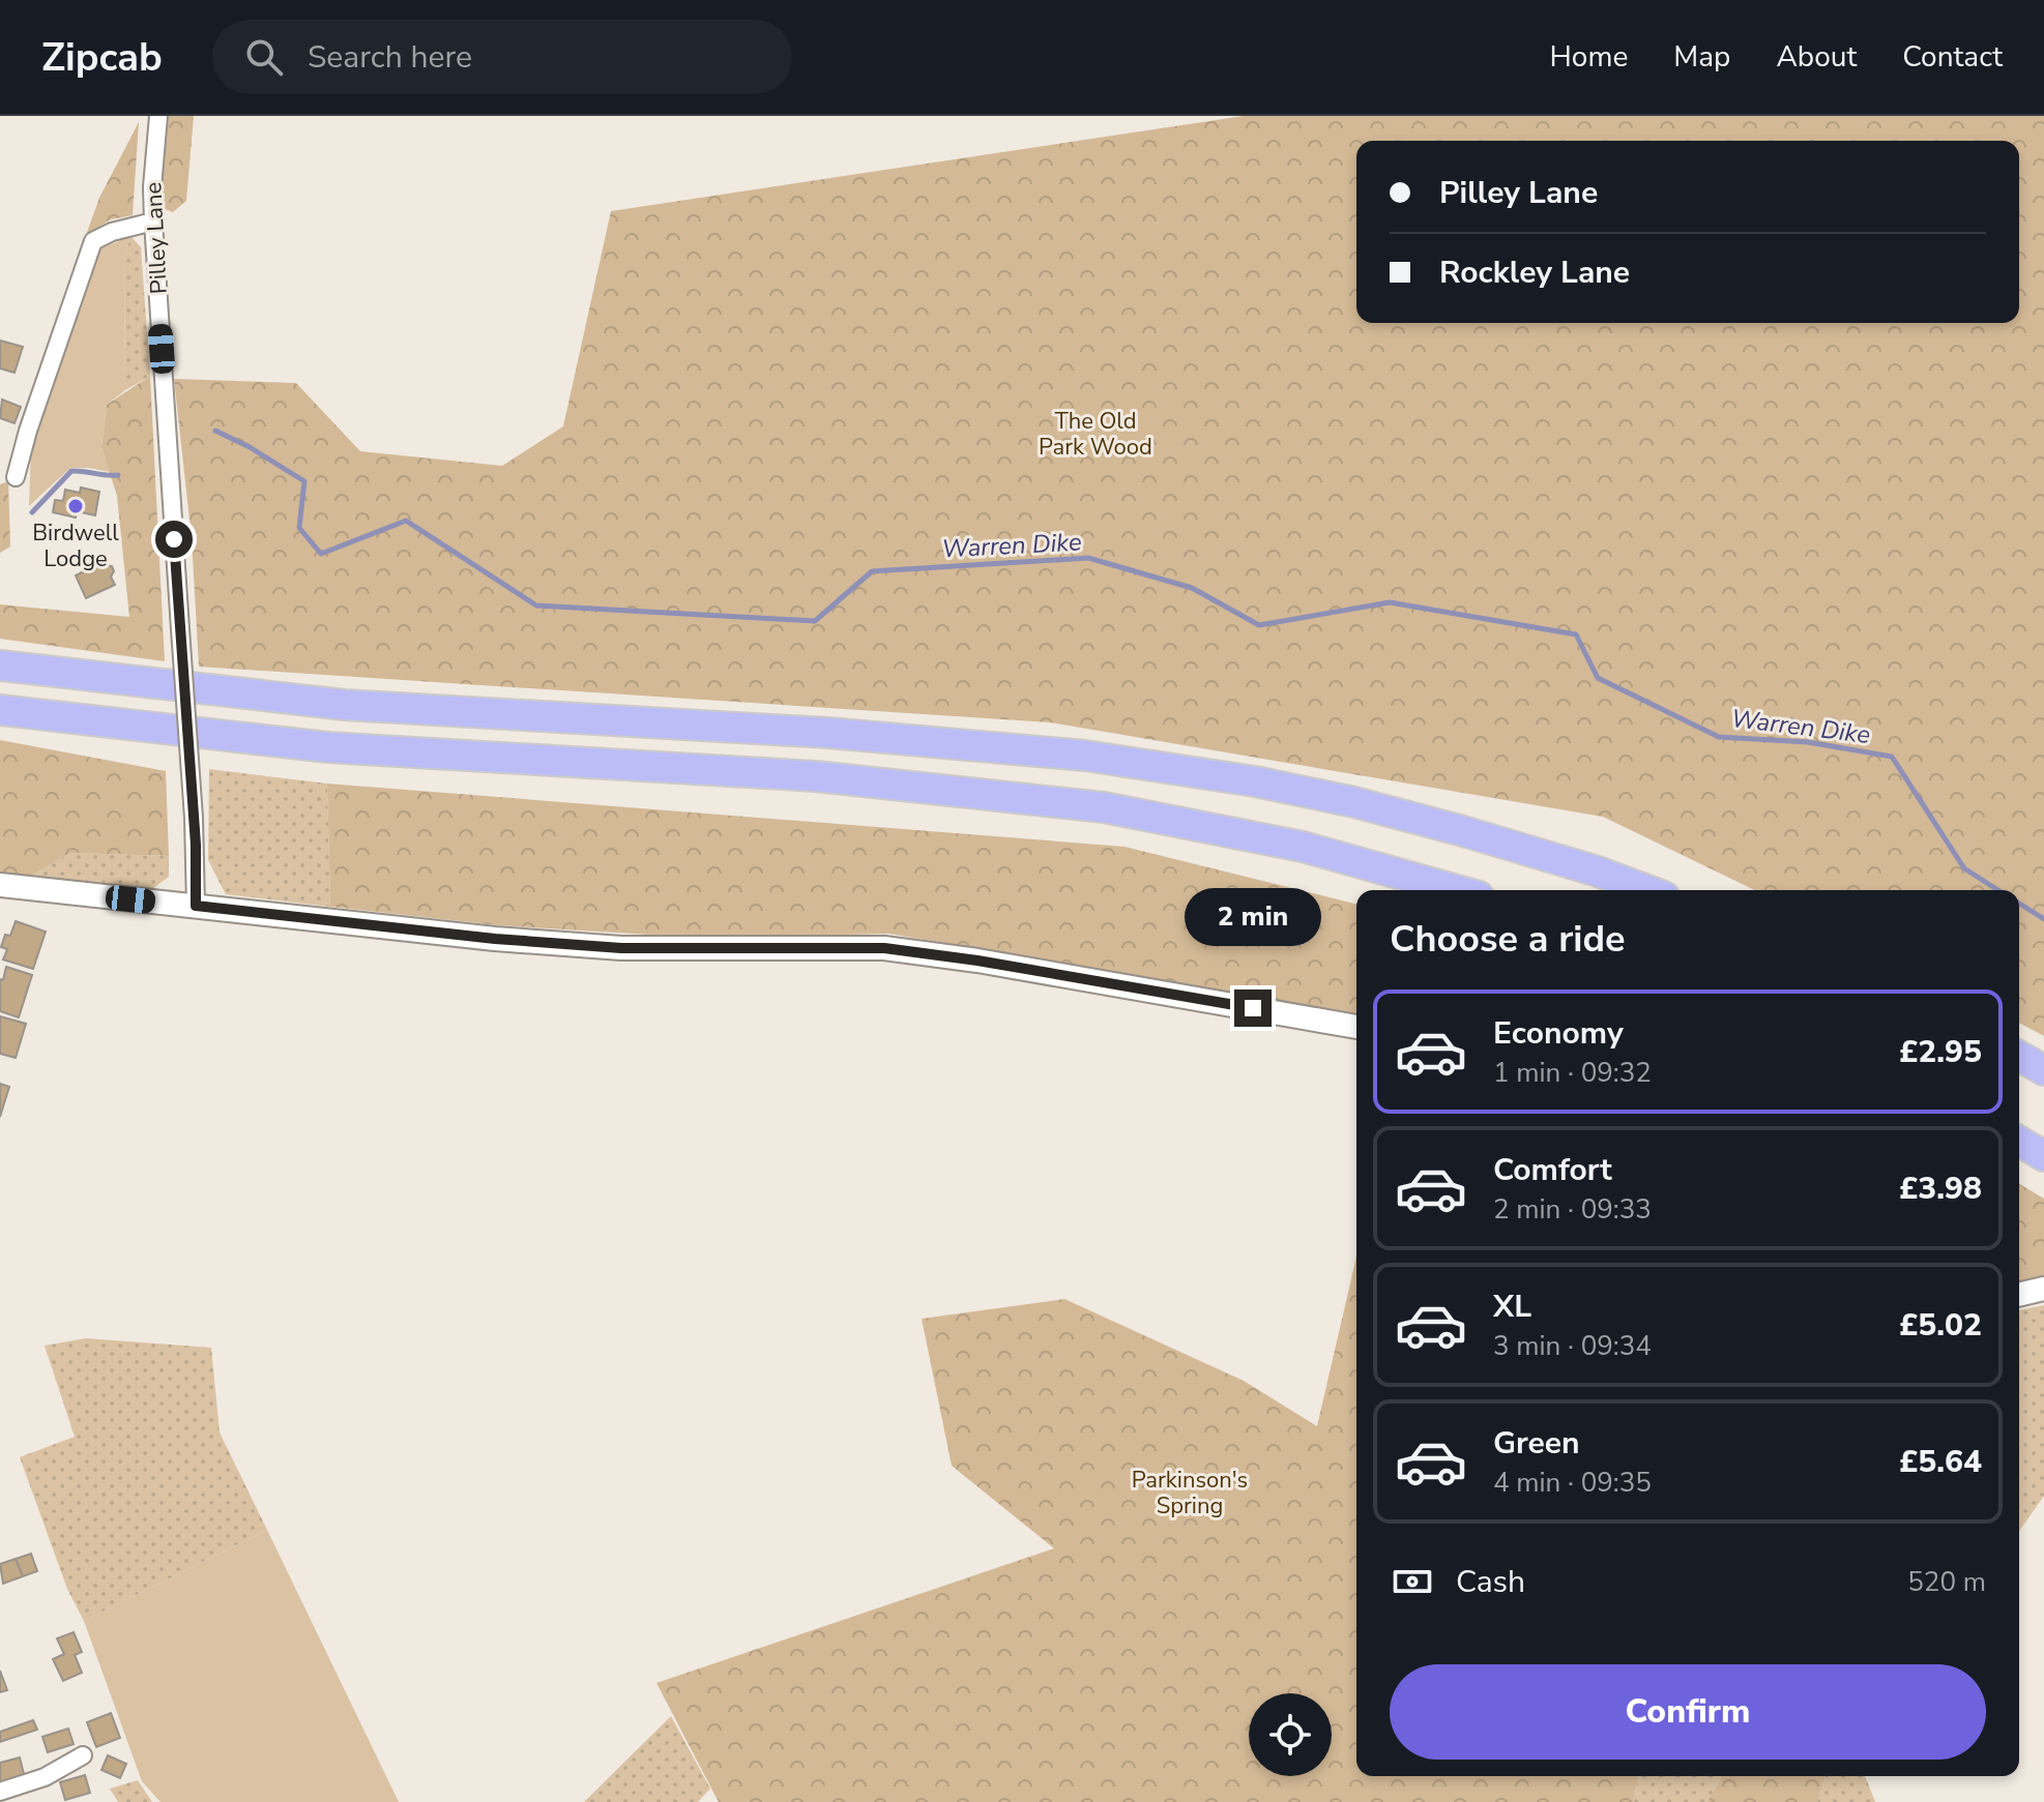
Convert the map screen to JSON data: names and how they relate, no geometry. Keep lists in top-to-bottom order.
{
  "streets": {
    "street": ["Pilley Lane"]
  },
  "water": ["Warren Dike"],
  "parks": ["The Old Park Wood", "Parkinson's Spring"],
  "places": ["Birdwell Lodge"],
  "page": {
    "header": "Zipcab",
    "search": "Search here",
    "nav": [
      "Home",
      "Map",
      "About",
      "Contact"
    ],
    "banner": ["Pilley Lane", "Rockley Lane"],
    "bubble": "2 min",
    "heading": "Choose a ride",
    "list": [
      {
        "name": "Economy",
        "note": "1 min · 09:32",
        "value": "£2.95"
      },
      {
        "name": "Comfort",
        "note": "2 min · 09:33",
        "value": "£3.98"
      },
      {
        "name": "XL",
        "note": "3 min · 09:34",
        "value": "£5.02"
      },
      {
        "name": "Green",
        "note": "4 min · 09:35",
        "value": "£5.64"
      }
    ],
    "pay": ["Cash", "520 m"],
    "buttons": "Confirm"
  }
}
